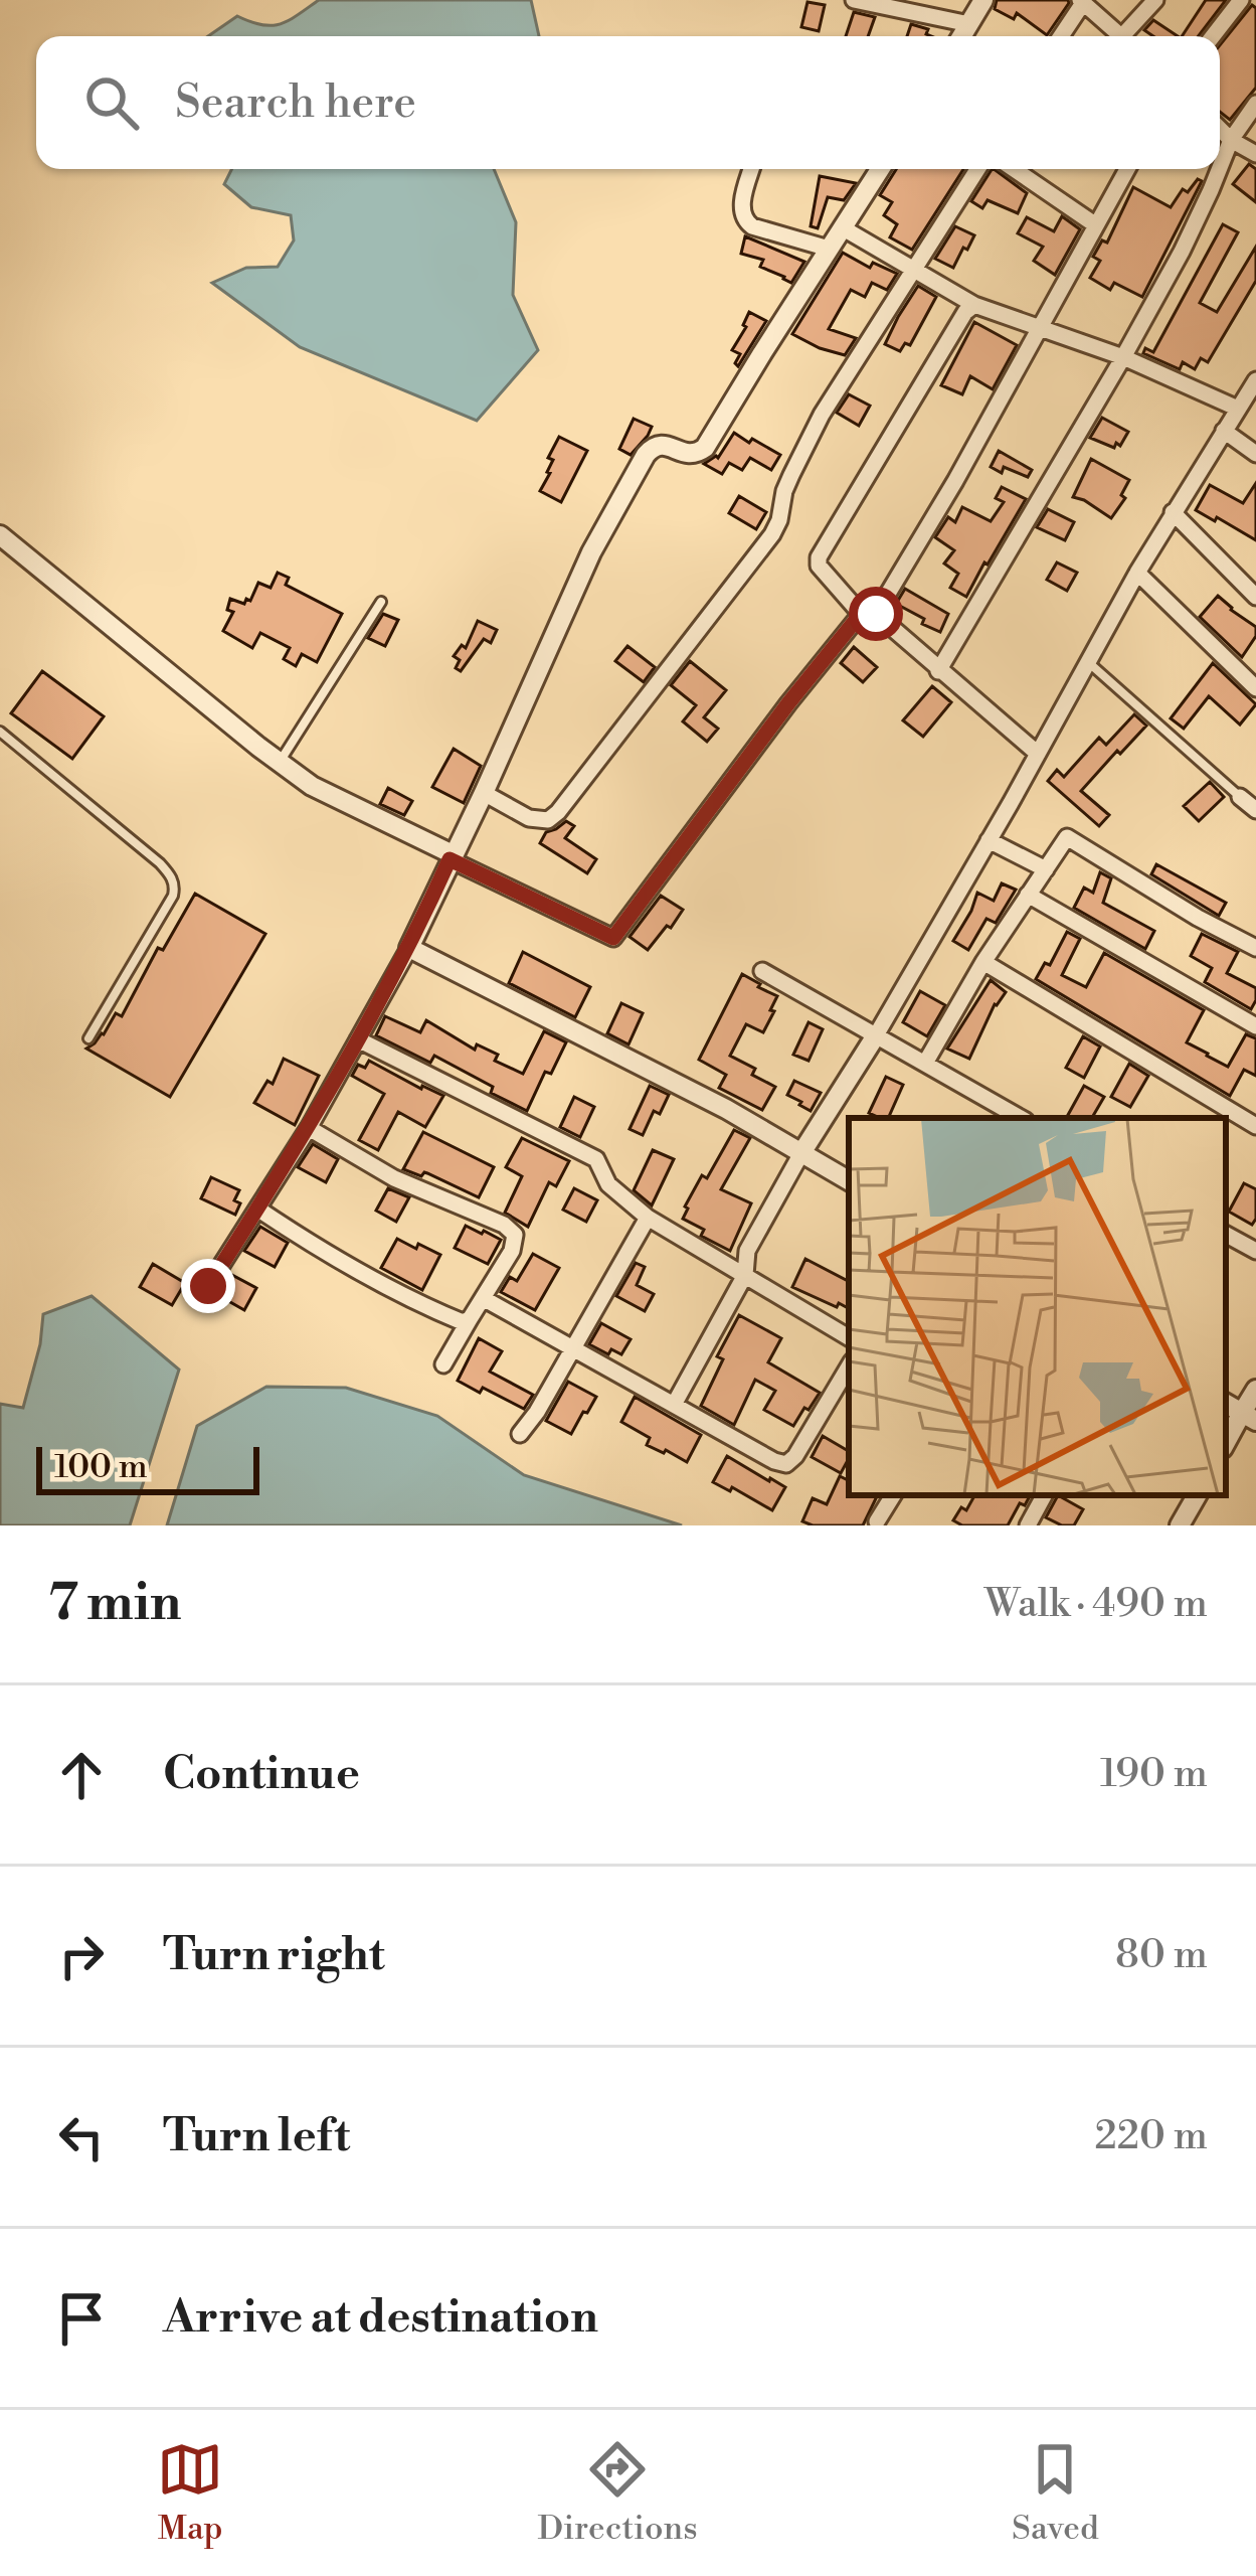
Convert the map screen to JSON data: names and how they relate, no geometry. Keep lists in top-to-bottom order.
{
  "scale_bar": "100 m",
  "page": {
    "search": "Search here",
    "scale": "100 m",
    "heading": ["7 min", "Walk · 490 m"],
    "list": [
      ["Continue", "190 m"],
      ["Turn right", "80 m"],
      ["Turn left", "220 m"],
      "Arrive at destination"
    ],
    "nav": ["Map", "Directions", "Saved"]
  }
}
